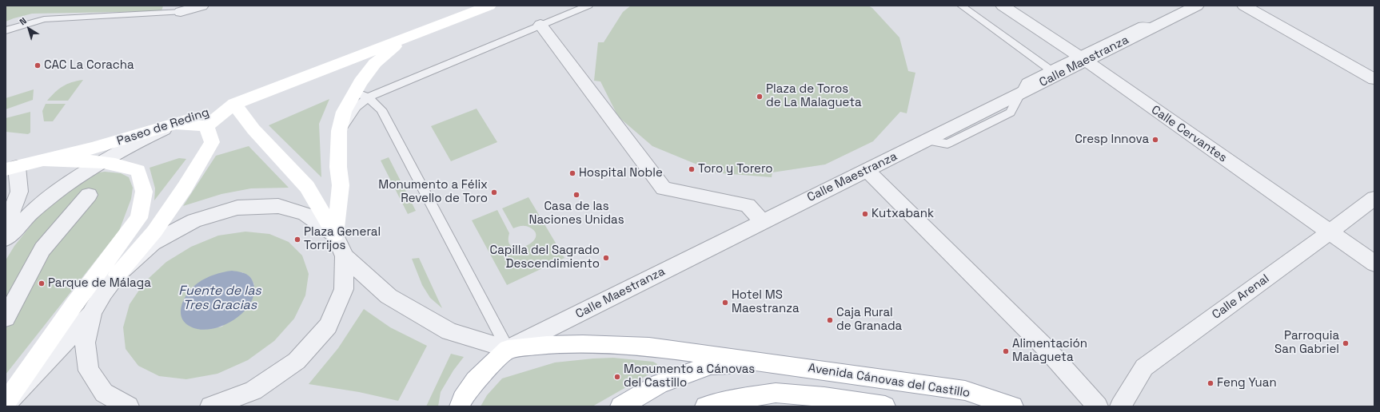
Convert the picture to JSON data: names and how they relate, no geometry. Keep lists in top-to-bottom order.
{
  "streets": {
    "main road": ["Paseo de Reding", "Avenida Cánovas del Castillo"],
    "street": ["Calle Maestranza", "Calle Cervantes", "Calle Arenal"]
  },
  "crossings": [
    ["Calle Maestranza", "Calle Cervantes"],
    ["Calle Maestranza", "Avenida Cánovas del Castillo"],
    ["Calle Cervantes", "Calle Arenal"]
  ],
  "water": ["Fuente de las Tres Gracias"],
  "places": [
    "CAC La Coracha",
    "Plaza de Toros de La Malagueta",
    "Cresp Innova",
    "Toro y Torero",
    "Hospital Noble",
    "Monumento a Félix Revello de Toro",
    "Casa de las Naciones Unidas",
    "Kutxabank",
    "Plaza General Torrijos",
    "Capilla del Sagrado Descendimiento",
    "Parque de Málaga",
    "Hotel MS Maestranza",
    "Caja Rural de Granada",
    "Parroquia San Gabriel",
    "Alimentación Malagueta",
    "Monumento a Cánovas del Castillo",
    "Feng Yuan"
  ],
  "north": "top left"
}
